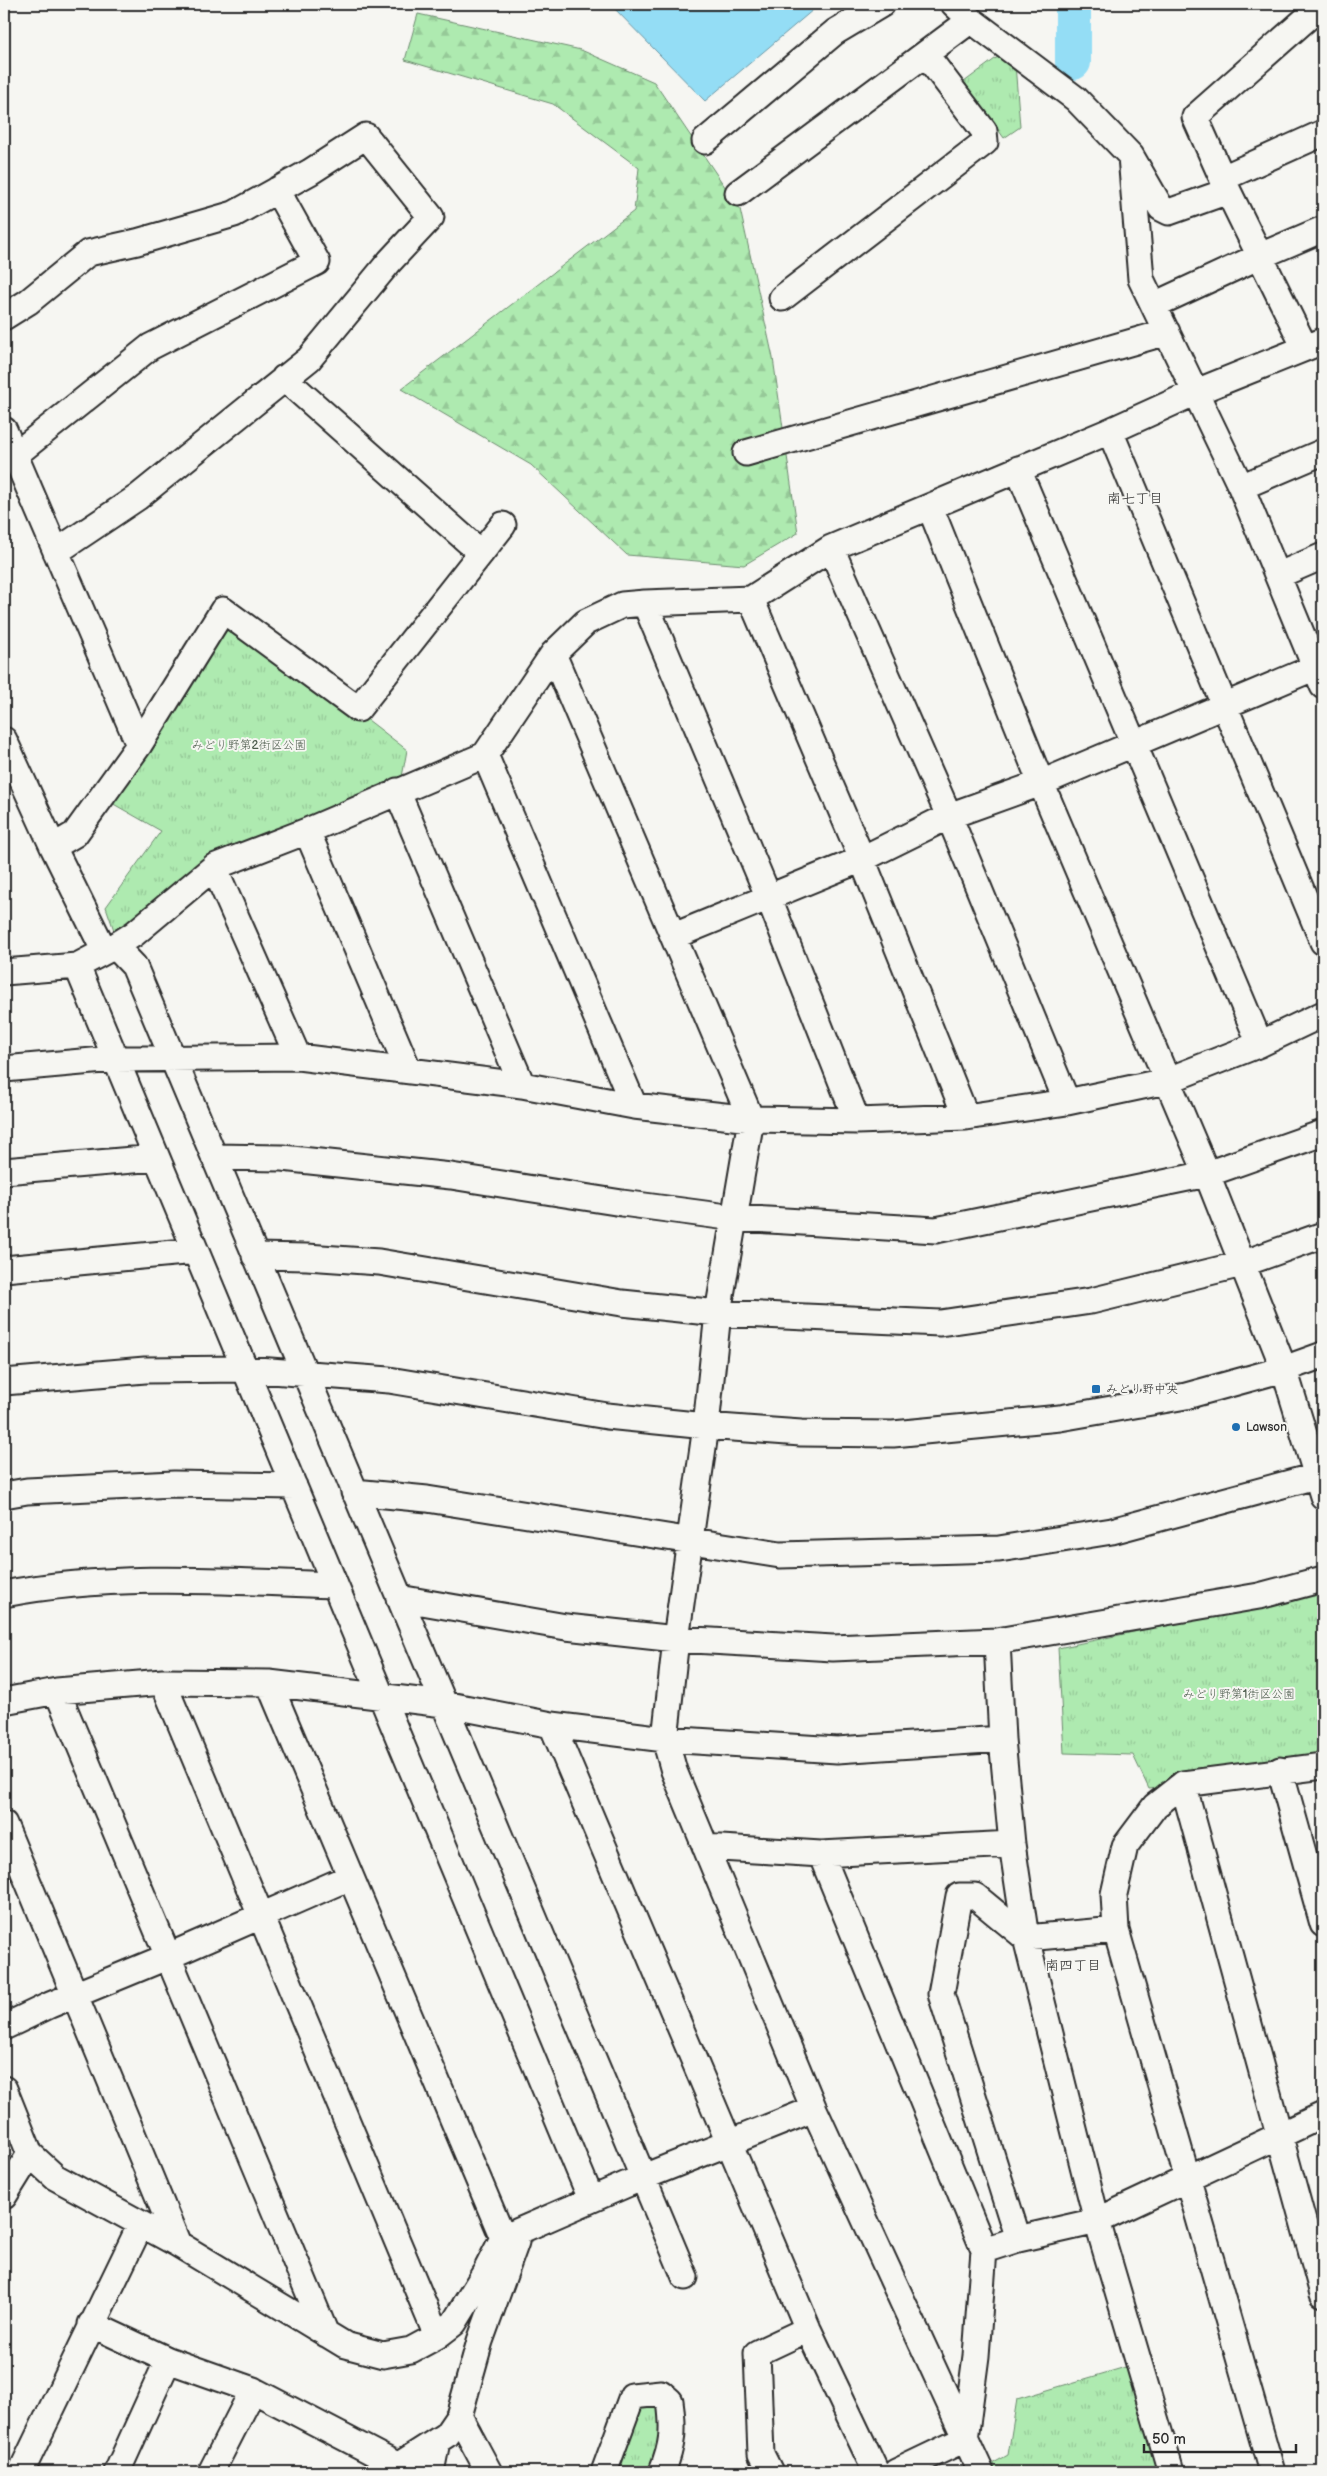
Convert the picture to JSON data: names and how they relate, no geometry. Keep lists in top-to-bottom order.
{
  "districts": ["南七丁目", "南四丁目"],
  "parks": ["みどり野第2街区公園", "みどり野第1街区公園"],
  "places": {
    "transit": ["みどり野中央"],
    "other": ["Lawson"]
  },
  "scale_bar": "50 m"
}
